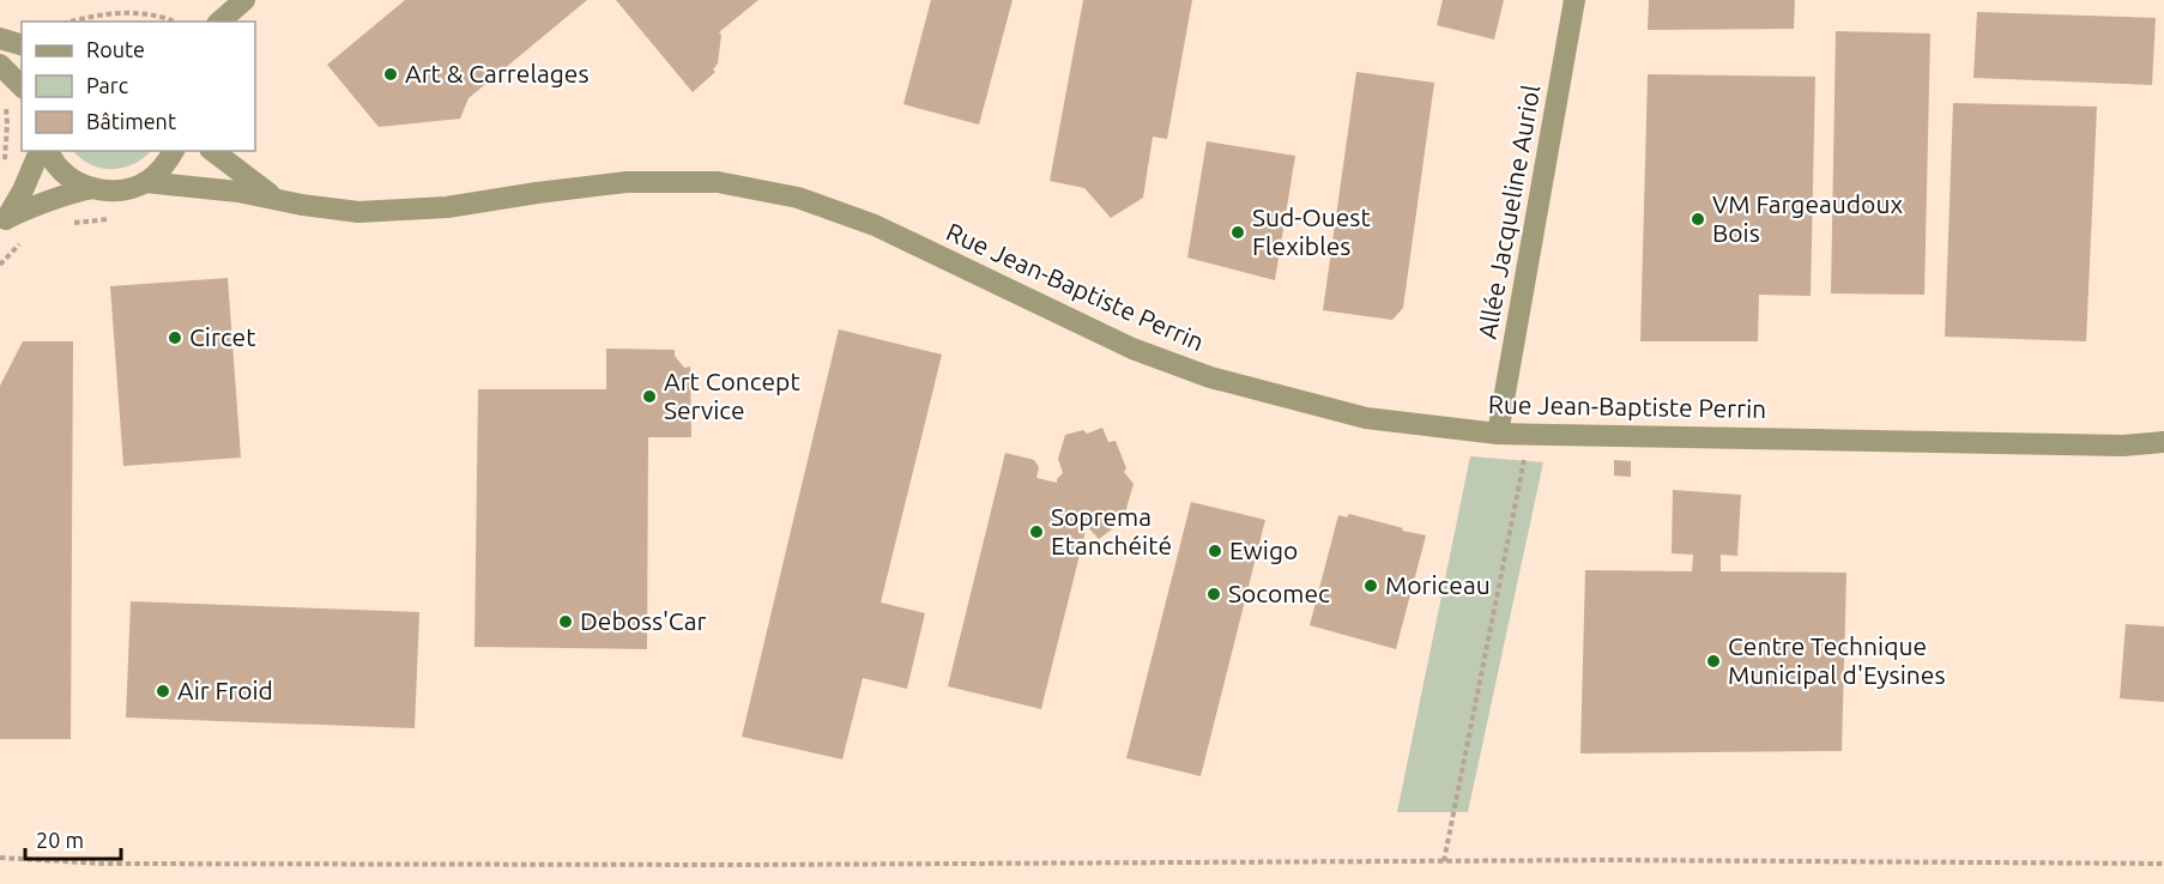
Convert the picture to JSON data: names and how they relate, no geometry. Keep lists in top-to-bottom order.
{
  "streets": {
    "street": ["Allée Jacqueline Auriol", "Rue Jean-Baptiste Perrin"]
  },
  "crossings": [
    ["Allée Jacqueline Auriol", "Rue Jean-Baptiste Perrin"]
  ],
  "places": [
    "Art & Carrelages",
    "VM Fargeaudoux Bois",
    "Sud-Ouest Flexibles",
    "Circet",
    "Art Concept Service",
    "Soprema Etanchéité",
    "Ewigo",
    "Moriceau",
    "Socomec",
    "Deboss'Car",
    "Centre Technique Municipal d'Eysines",
    "Air Froid"
  ],
  "legend": ["Route", "Parc", "Bâtiment"],
  "scale_bar": "20 m"
}
